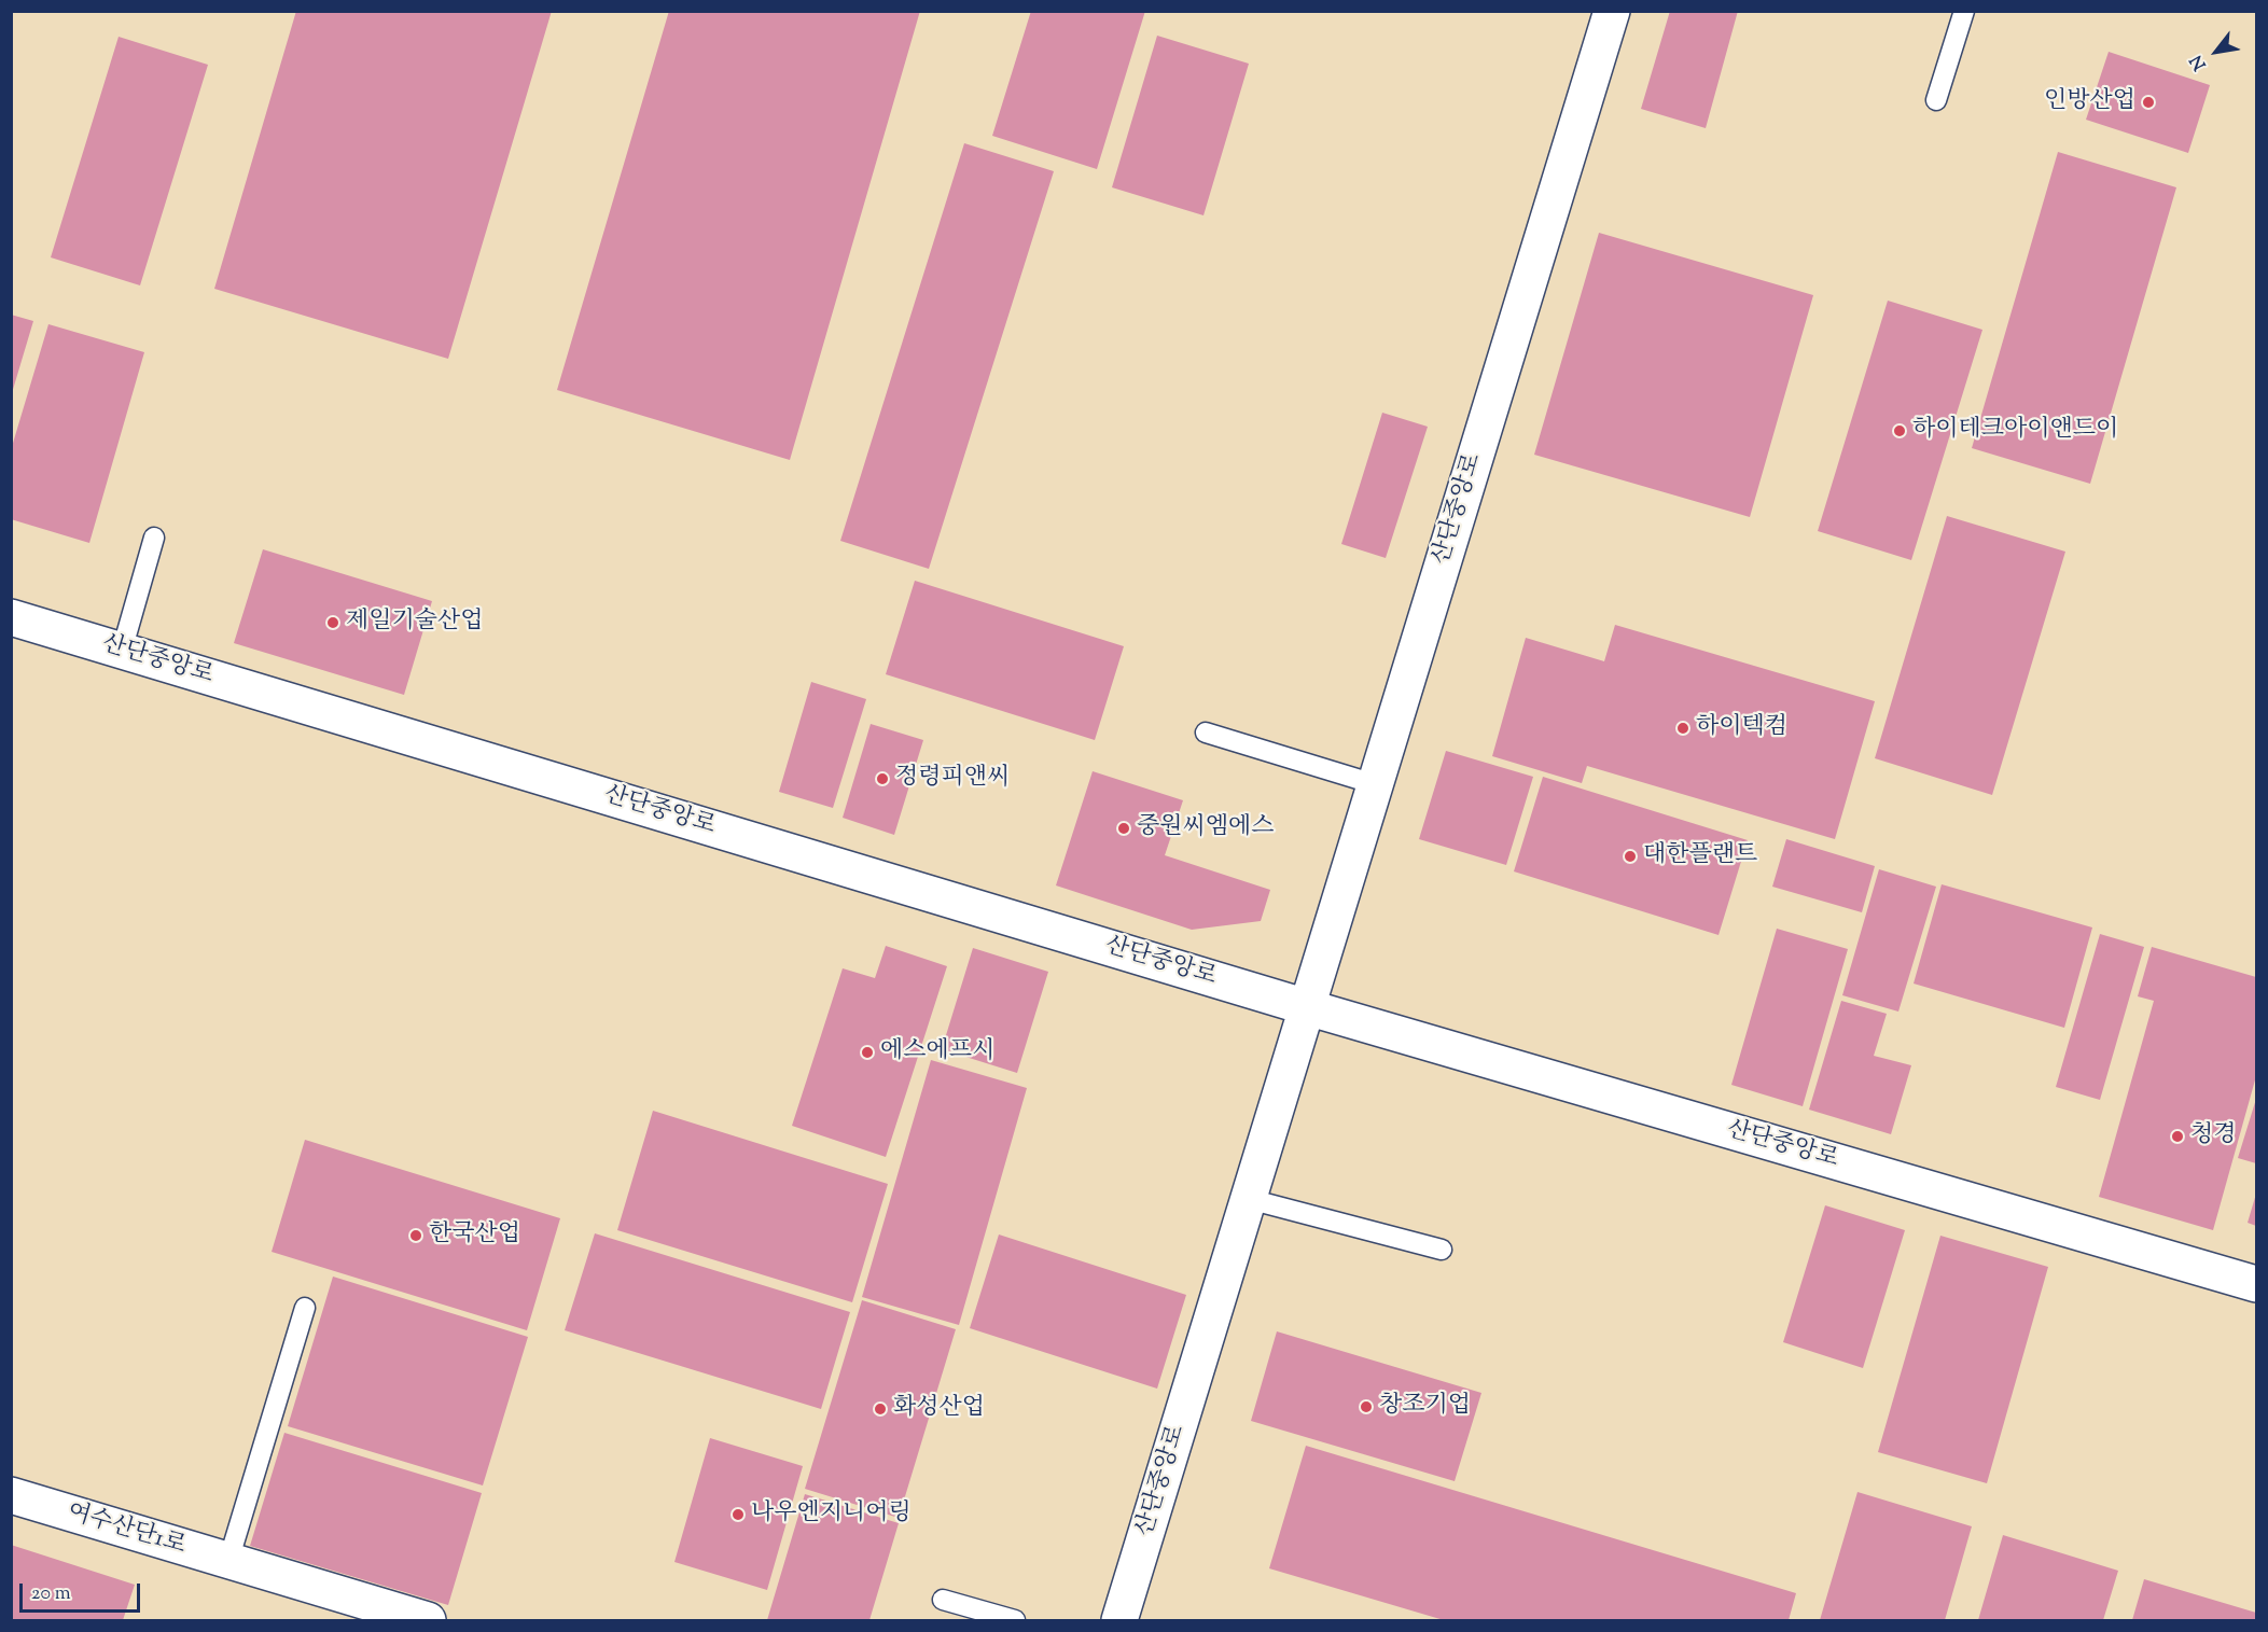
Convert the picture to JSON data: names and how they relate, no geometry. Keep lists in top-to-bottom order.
{
  "streets": {
    "street": ["산단중앙로", "여수산단1로"]
  },
  "places": [
    "인방산업",
    "하이테크아이앤드이",
    "제일기술산업",
    "하이텍컴",
    "정령피앤씨",
    "중원씨엠에스",
    "대한플랜트",
    "에스에프시",
    "청경",
    "한국산업",
    "창조기업",
    "화성산업",
    "나우엔지니어링"
  ],
  "scale_bar": "20 m",
  "north": "bottom left"
}
